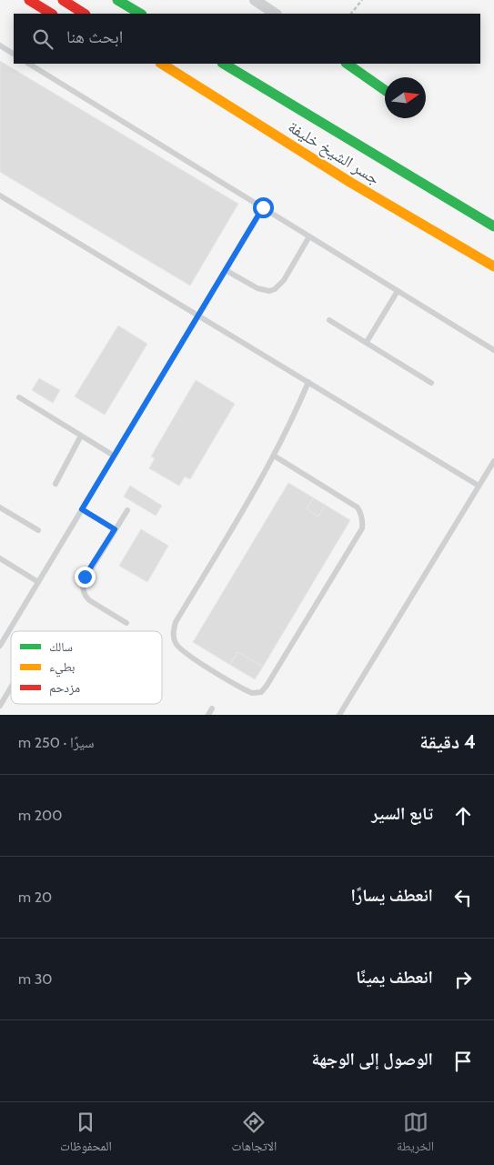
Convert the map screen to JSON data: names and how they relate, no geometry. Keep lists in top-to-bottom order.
{
  "streets": {
    "main road": ["جسر الشيخ خليفة"]
  },
  "legend": ["سالك", "بطيء", "مزدحم"],
  "north": "right",
  "page": {
    "search": "ابحث هنا",
    "heading": ["4 دقيقة", "سيرًا · 250 m"],
    "list": [
      ["تابع السير", "200 m"],
      ["انعطف يسارًا", "20 m"],
      ["انعطف يمينًا", "30 m"],
      "الوصول إلى الوجهة"
    ],
    "nav": ["الخريطة", "الاتجاهات", "المحفوظات"]
  }
}
